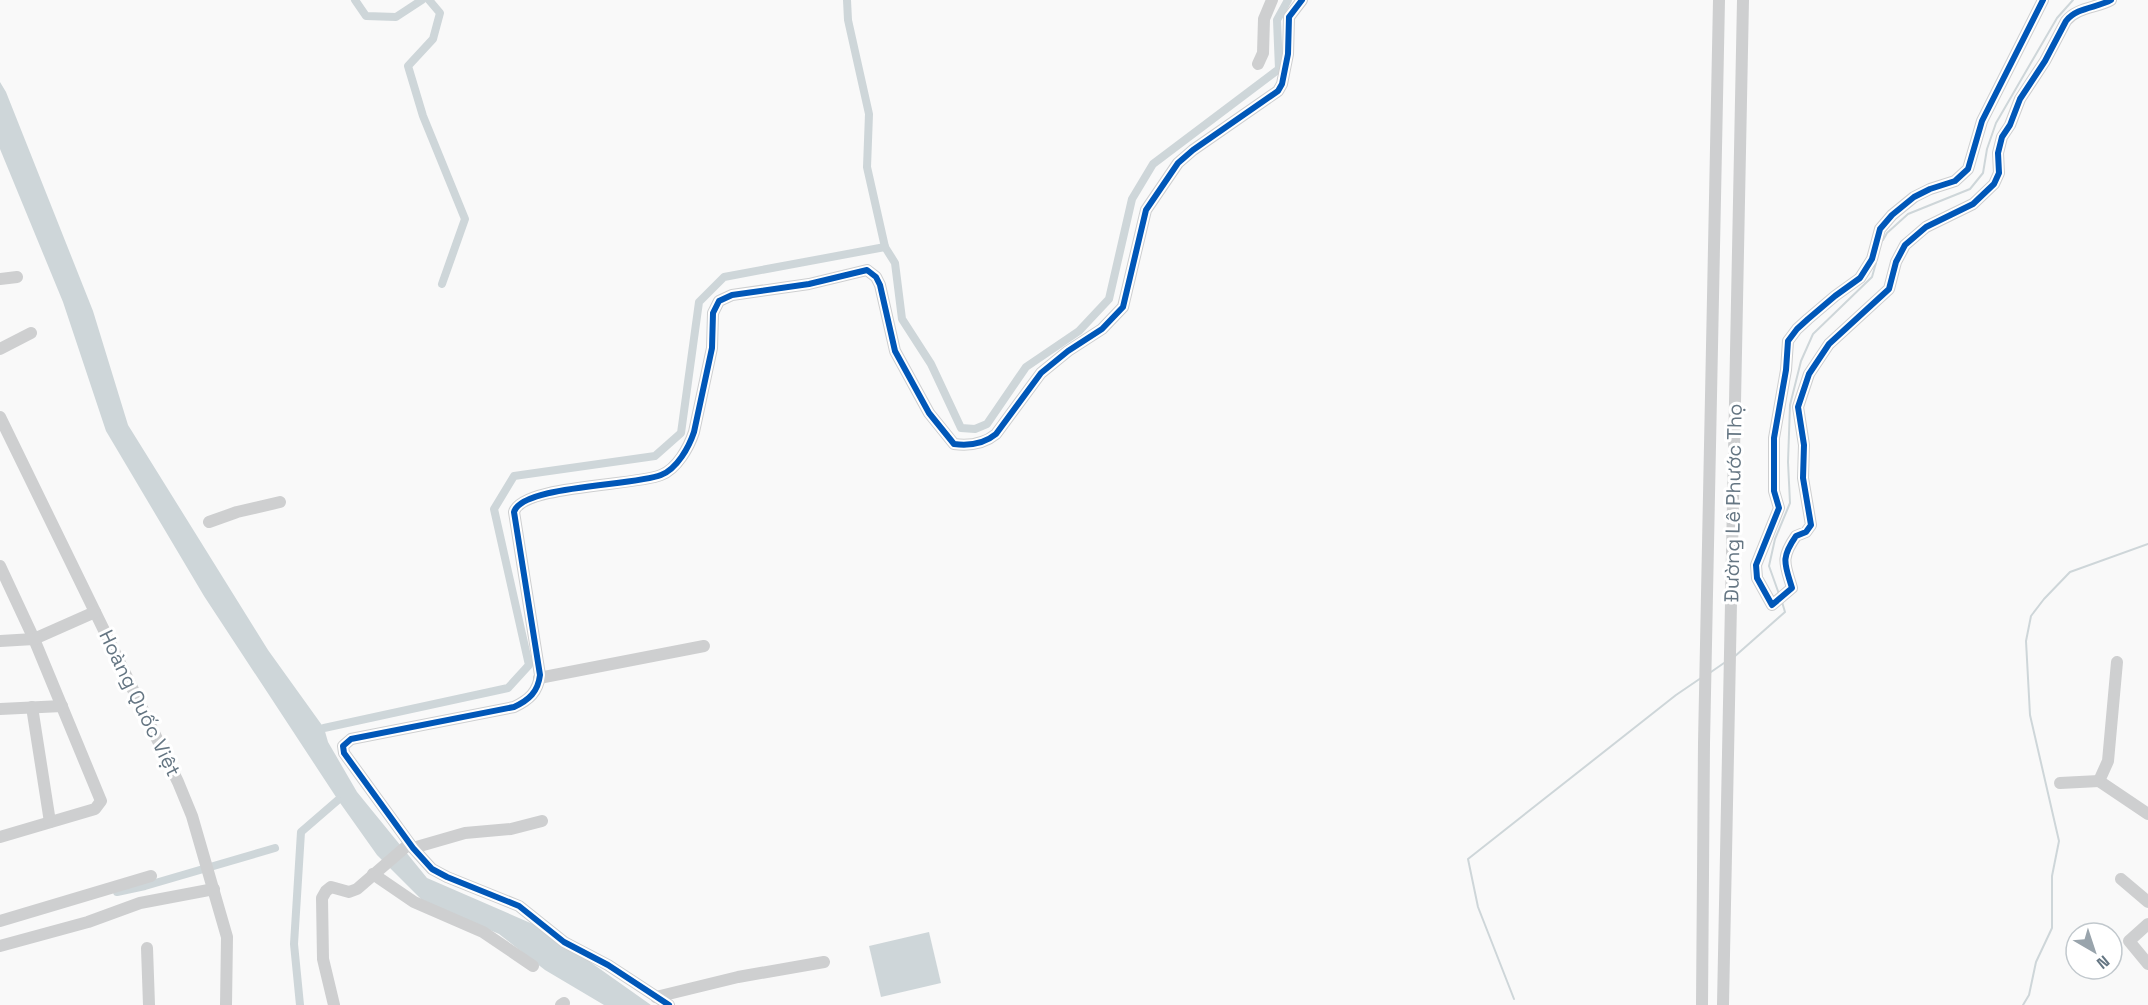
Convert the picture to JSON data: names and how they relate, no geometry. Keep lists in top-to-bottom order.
{
  "streets": {
    "street": ["Đường Lê Phước Thọ", "Hoàng Quốc Việt"]
  },
  "north": "bottom right"
}
